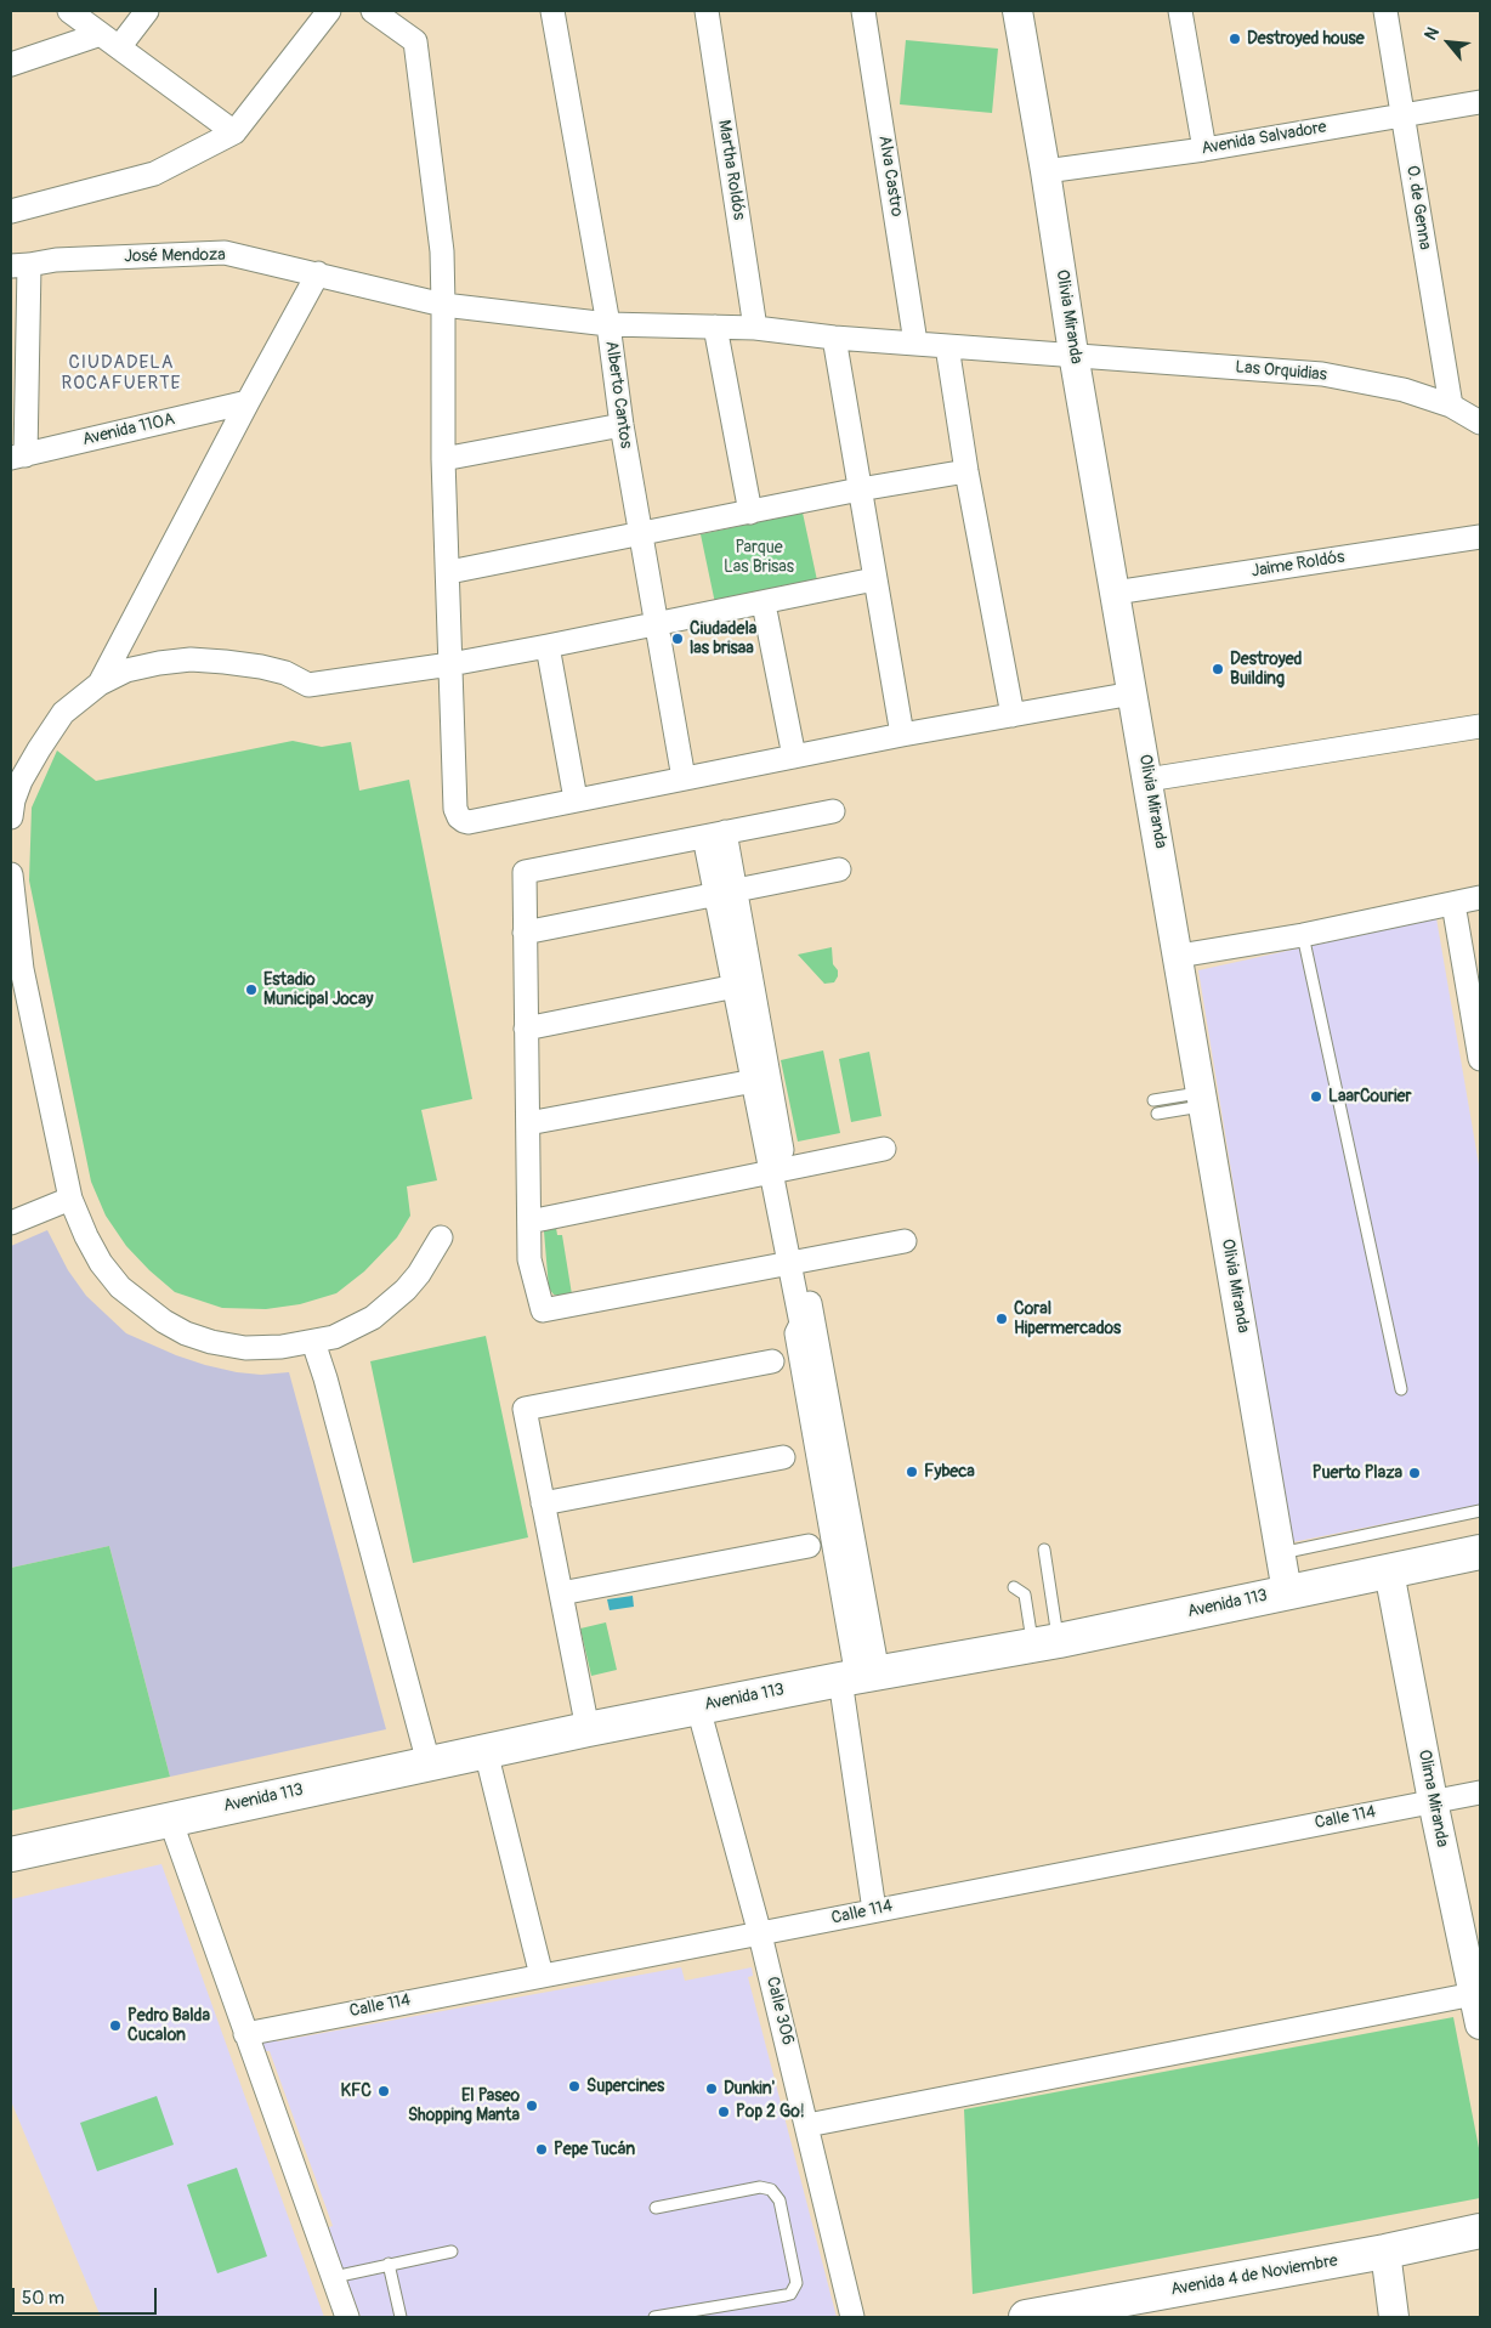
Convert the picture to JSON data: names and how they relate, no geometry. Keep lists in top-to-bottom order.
{
  "streets": {
    "main road": ["Avenida 113", "Avenida 4 de Noviembre"],
    "street": [
      "Avenida Salvadore",
      "Martha Roldós",
      "Alva Castro",
      "O. de Genna",
      "José Mendoza",
      "Olivia Miranda",
      "Las Orquidias",
      "Alberto Cantos",
      "Avenida 110A",
      "Jaime Roldós",
      "Olima Miranda",
      "Calle 114",
      "Calle 306"
    ]
  },
  "crossings": [
    ["Avenida Salvadore", "O. de Genna"],
    ["Avenida Salvadore", "Olivia Miranda"],
    ["Martha Roldós", "José Mendoza"],
    ["Martha Roldós", "Las Orquidias"],
    ["Alva Castro", "Las Orquidias"],
    ["O. de Genna", "Las Orquidias"],
    ["José Mendoza", "Las Orquidias"],
    ["José Mendoza", "Alberto Cantos"],
    ["Olivia Miranda", "Las Orquidias"],
    ["Olivia Miranda", "Jaime Roldós"],
    ["Olivia Miranda", "Avenida 113"],
    ["Avenida 113", "Olima Miranda"],
    ["Avenida 113", "Calle 306"],
    ["Olima Miranda", "Calle 114"],
    ["Calle 114", "Calle 306"]
  ],
  "districts": ["CIUDADELA ROCAFUERTE"],
  "parks": ["Parque Las Brisas"],
  "places": [
    "Destroyed house",
    "Ciudadela las brisaa",
    "Destroyed Building",
    "Estadio Municipal Jocay",
    "LaarCourier",
    "Coral Hipermercados",
    "Fybeca",
    "Puerto Plaza",
    "Pedro Balda Cucalon",
    "Supercines",
    "Dunkin'",
    "KFC",
    "El Paseo Shopping Manta",
    "Pop 2 Go!",
    "Pepe Tucán"
  ],
  "scale_bar": "50 m",
  "north": "top left"
}
